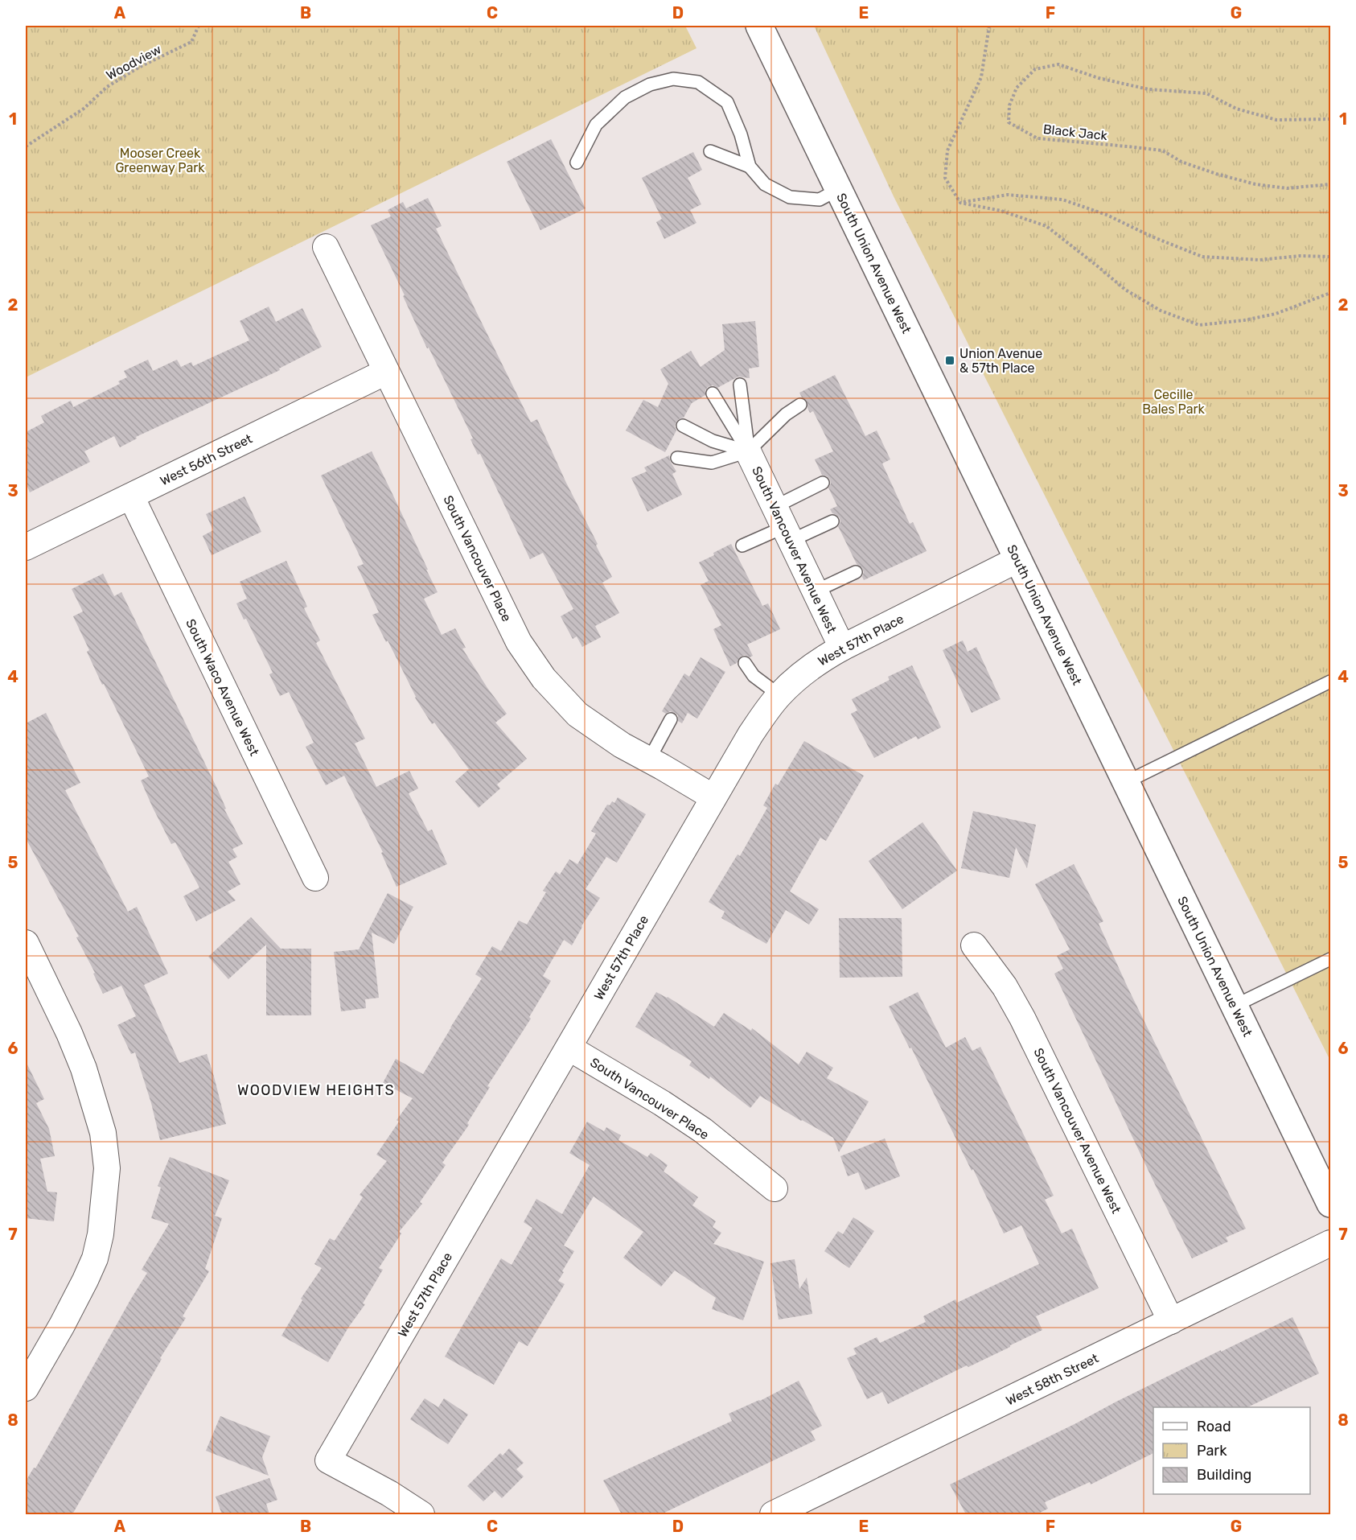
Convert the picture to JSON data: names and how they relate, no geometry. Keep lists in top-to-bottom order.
{
  "streets": {
    "street": [
      "South Union Avenue West",
      "West 56th Street",
      "South Vancouver Avenue West",
      "South Vancouver Place",
      "West 57th Place",
      "South Waco Avenue West",
      "West 58th Street"
    ],
    "path": ["Woodview", "Black Jack"]
  },
  "crossings": [
    ["South Union Avenue West", "West 57th Place"],
    ["West 56th Street", "South Vancouver Place"],
    ["West 56th Street", "South Waco Avenue West"],
    ["South Vancouver Avenue West", "West 57th Place"],
    ["South Vancouver Avenue West", "West 58th Street"],
    ["South Vancouver Place", "West 57th Place"]
  ],
  "districts": ["WOODVIEW HEIGHTS"],
  "parks": ["Mooser Creek Greenway Park", "Cecille Bales Park"],
  "places": {
    "transit": ["Union Avenue & 57th Place"]
  },
  "legend": ["Road", "Park", "Building"],
  "grid": {
    "columns": [
      "A",
      "B",
      "C",
      "D",
      "E",
      "F",
      "G"
    ],
    "rows": [
      "1",
      "2",
      "3",
      "4",
      "5",
      "6",
      "7",
      "8"
    ]
  }
}
